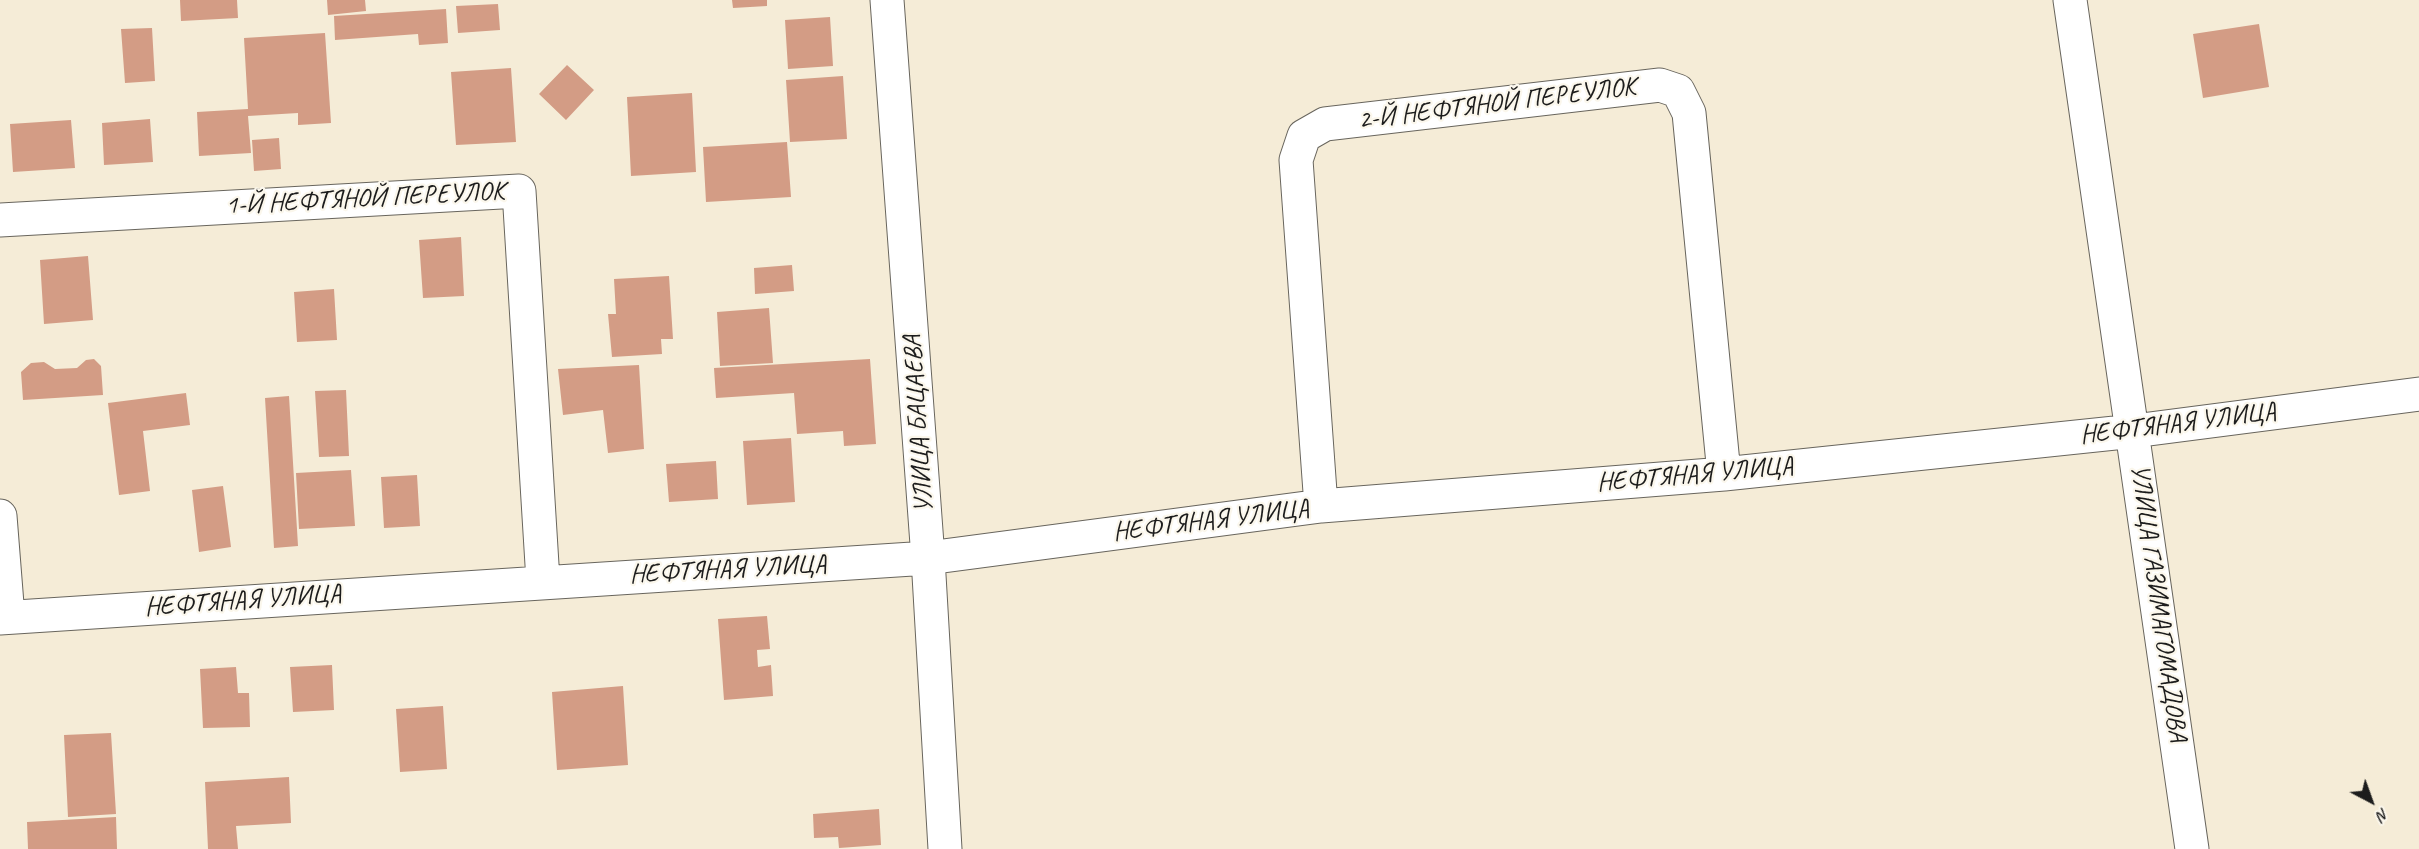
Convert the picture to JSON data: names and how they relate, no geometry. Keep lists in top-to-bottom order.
{
  "streets": {
    "street": [
      "2-Й НЕФТЯНОЙ ПЕРЕУЛОК",
      "1-Й НЕФТЯНОЙ ПЕРЕУЛОК",
      "УЛИЦА БАЦАЕВА",
      "НЕФТЯНАЯ УЛИЦА",
      "УЛИЦА ГАЗИМАГОМАДОВА"
    ]
  },
  "crossings": [
    ["2-Й НЕФТЯНОЙ ПЕРЕУЛОК", "НЕФТЯНАЯ УЛИЦА"],
    ["1-Й НЕФТЯНОЙ ПЕРЕУЛОК", "НЕФТЯНАЯ УЛИЦА"],
    ["УЛИЦА БАЦАЕВА", "НЕФТЯНАЯ УЛИЦА"],
    ["НЕФТЯНАЯ УЛИЦА", "УЛИЦА ГАЗИМАГОМАДОВА"]
  ],
  "north": "bottom right"
}
